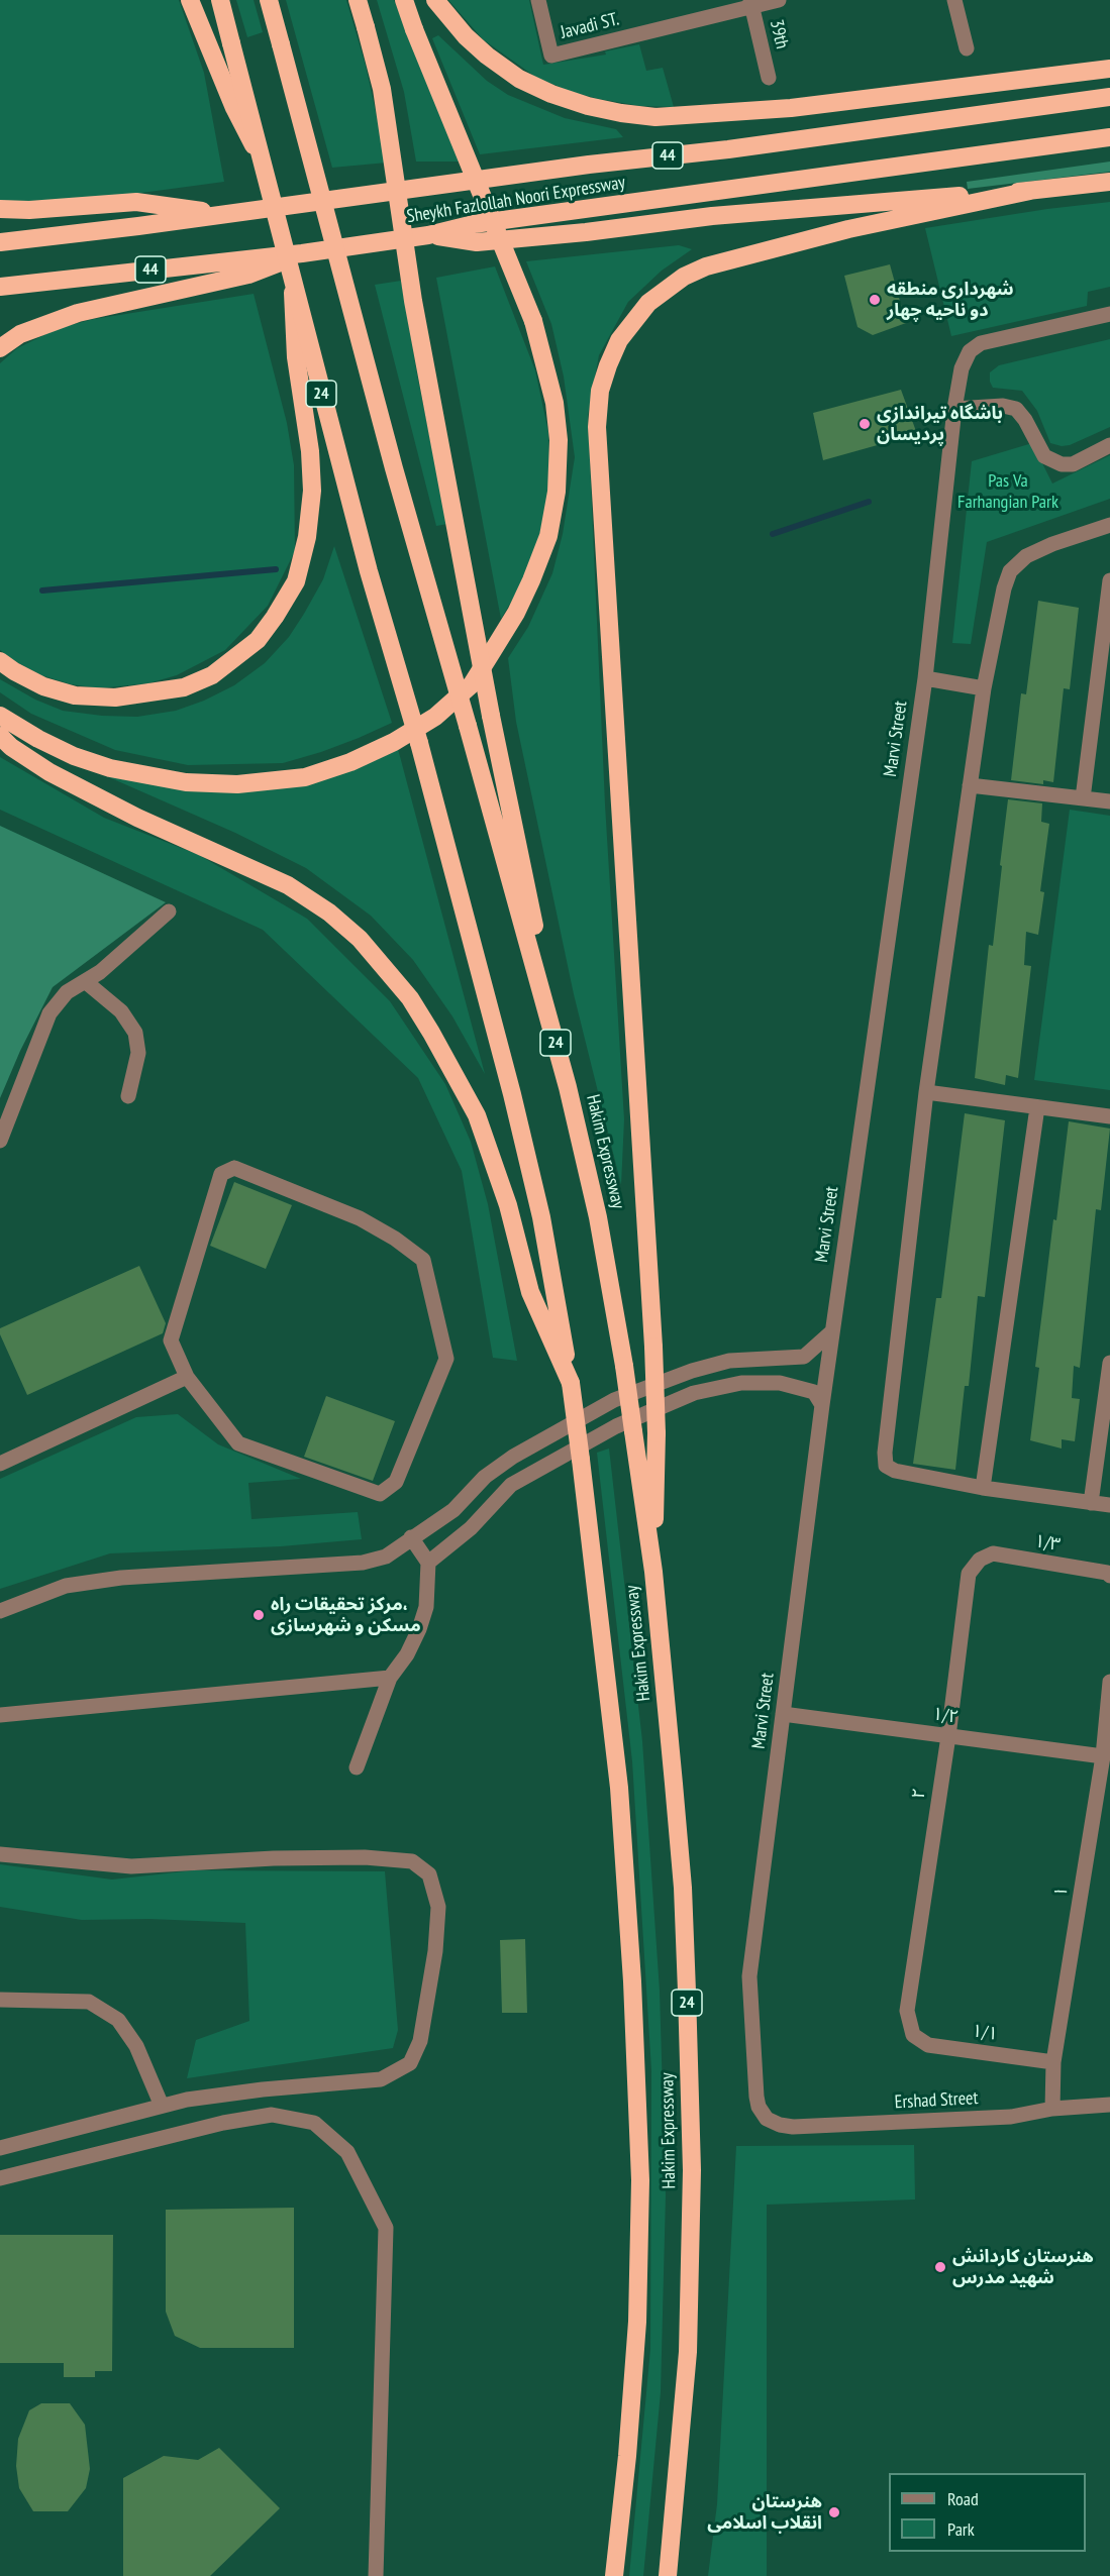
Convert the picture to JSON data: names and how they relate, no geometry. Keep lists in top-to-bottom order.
{
  "streets": {
    "highway": [
      "44",
      "Sheykh Fazlollah Noori Expressway",
      "24",
      "Hakim Expressway"
    ],
    "street": [
      "Javadi ST.",
      "39th",
      "Marvi Street",
      "۱/۳",
      "۱/۲",
      "۲",
      "۱",
      "۱/۱",
      "Ershad Street"
    ]
  },
  "crossings": [
    ["Javadi ST.", "39th"],
    ["24", "Hakim Expressway"],
    ["Marvi Street", "۱/۲"],
    ["Marvi Street", "Ershad Street"],
    ["۱/۳", "۲"],
    ["۱/۲", "۲"],
    ["۱/۲", "۱"],
    ["۲", "۱/۱"],
    ["۱", "۱/۱"],
    ["۱", "Ershad Street"]
  ],
  "parks": ["Pas Va Farhangian Park"],
  "places": [
    "شهرداری منطقه دو ناحیه چهار",
    "باشگاه تیراندازی پردیسان",
    "مرکز تحقیقات راه، مسکن و شهرسازی",
    "هنرستان کاردانش شهید مدرس",
    "هنرستان انقلاب اسلامی"
  ],
  "legend": ["Road", "Park"]
}
